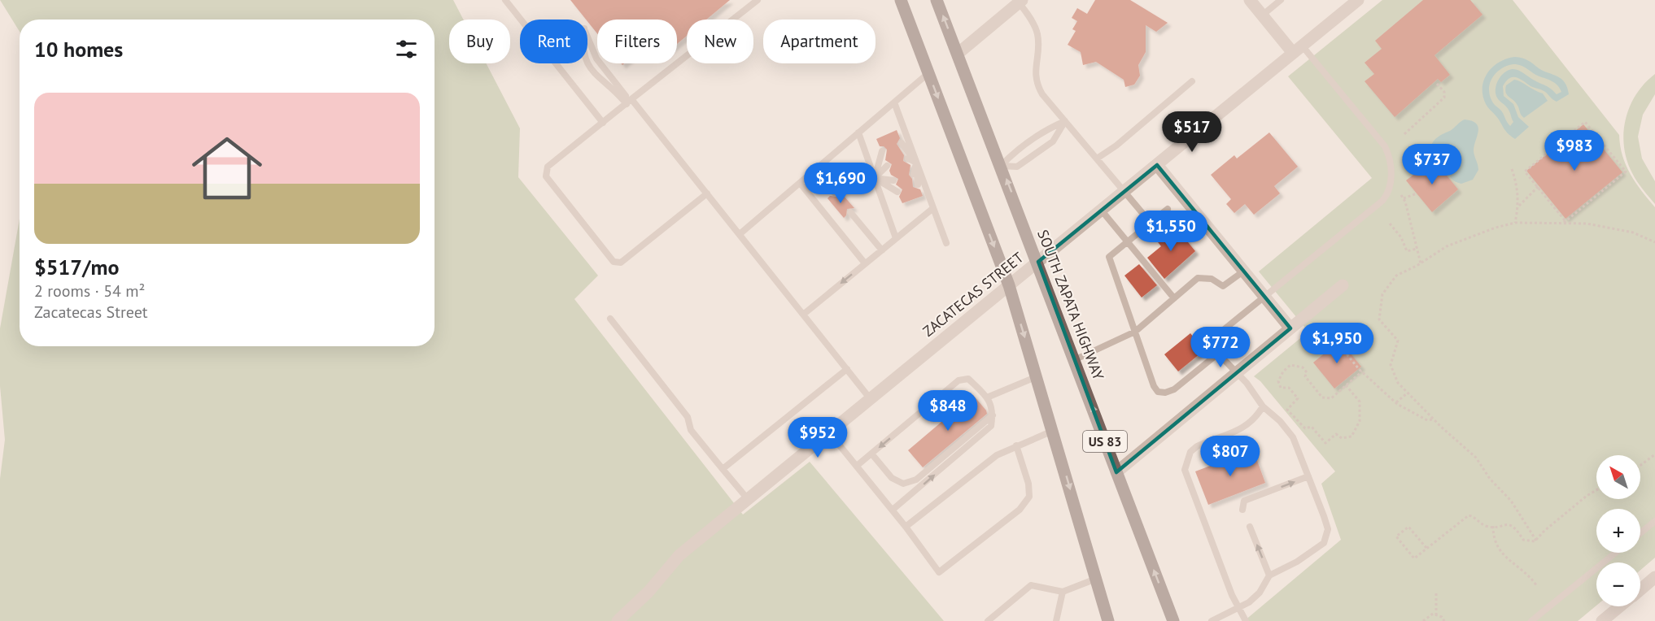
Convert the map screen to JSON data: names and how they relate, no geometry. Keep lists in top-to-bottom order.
{
  "streets": {
    "main road": ["SOUTH ZAPATA HIGHWAY", "US 83"],
    "street": ["ZACATECAS STREET"]
  },
  "crossings": [
    ["ZACATECAS STREET", "SOUTH ZAPATA HIGHWAY"]
  ],
  "north": "top left",
  "page": {
    "chip": [
      "Buy",
      "Rent",
      "Filters",
      "New",
      "Apartment"
    ],
    "heading": "10 homes",
    "list": [
      {
        "name": "$517/mo",
        "note": "2 rooms · 54 m² · Zacatecas Street"
      }
    ],
    "price": [
      "$517",
      "$983",
      "$737",
      "$1,690",
      "$1,550",
      "$1,950",
      "$772",
      "$848",
      "$952",
      "$807"
    ],
    "map_buttons": ["+", "−"]
  }
}
